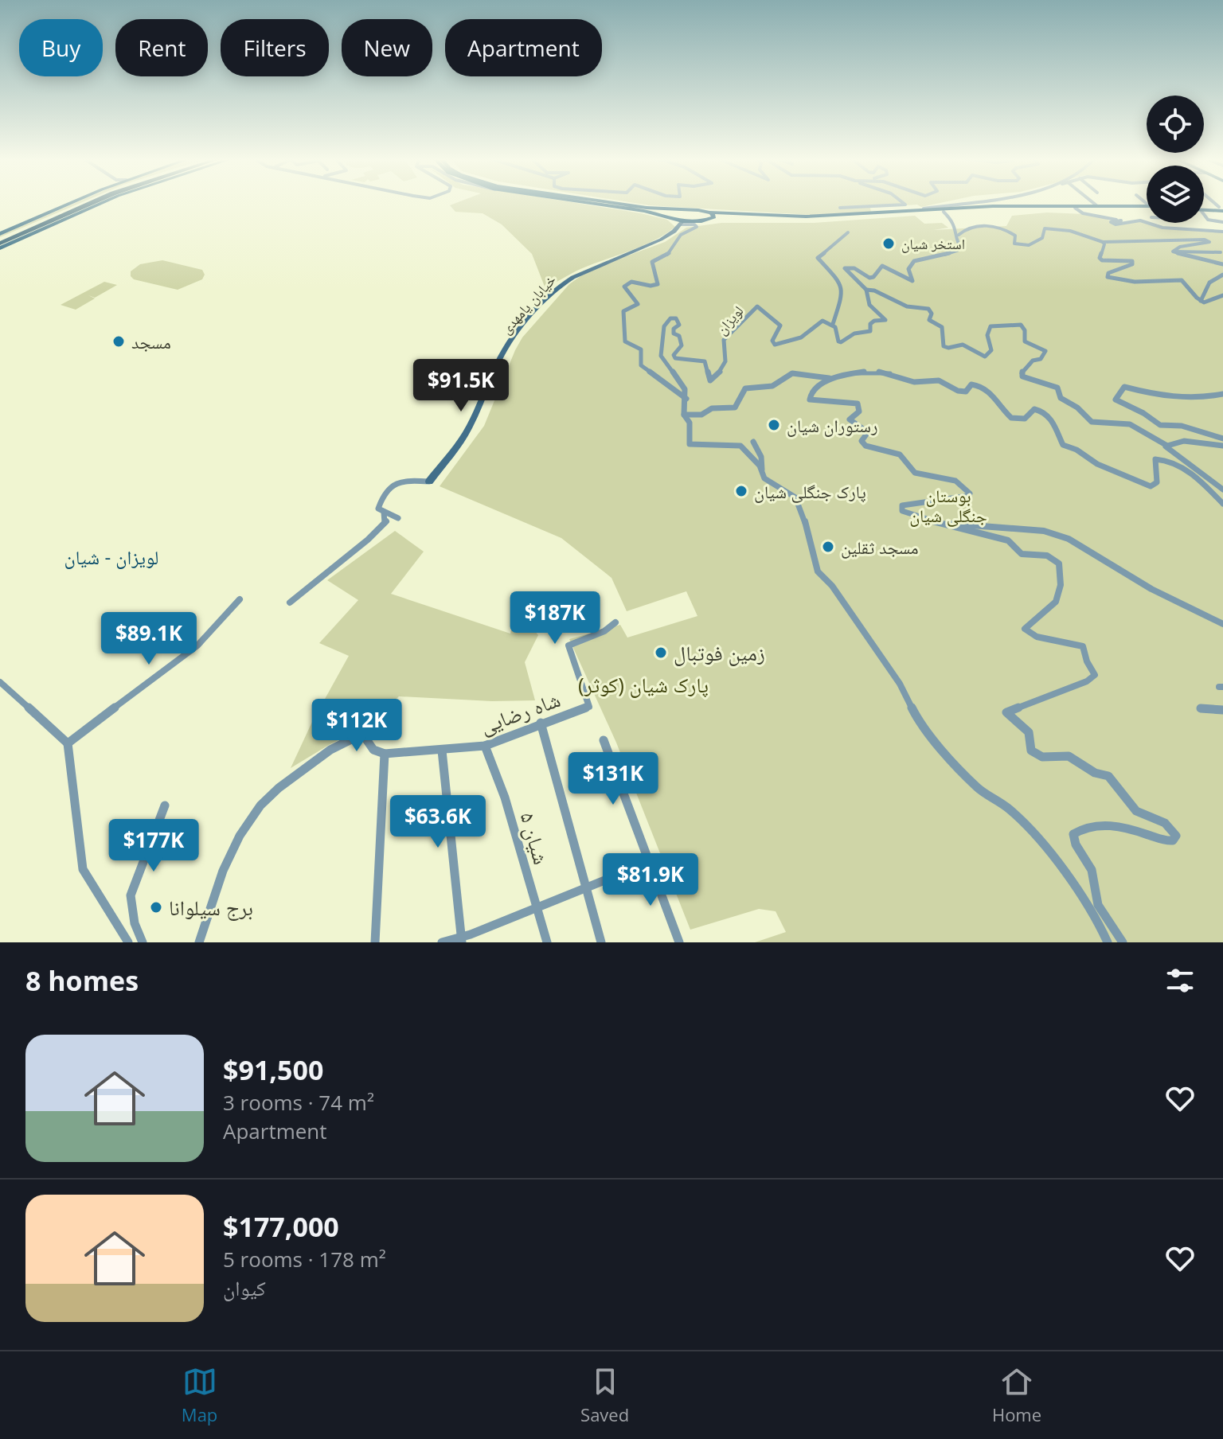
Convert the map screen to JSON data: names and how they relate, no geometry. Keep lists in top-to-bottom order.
{
  "streets": {
    "main road": ["خیابان یامهدی"],
    "street": ["لویزان", "شاه رضایی", "شیان ۵"]
  },
  "crossings": [
    ["شاه رضایی", "شیان ۵"]
  ],
  "districts": ["لویزان - شیان"],
  "parks": ["بوستان جنگلی شیان", "پارک شیان (کوثر)"],
  "places": [
    "استخر شیان",
    "مسجد",
    "رستوران شیان",
    "پارک جنگلی شیان",
    "مسجد ثقلین",
    "زمین فوتبال",
    "برج سیلوانا"
  ],
  "page": {
    "chip": [
      "Buy",
      "Rent",
      "Filters",
      "New",
      "Apartment"
    ],
    "price": [
      "$91.5K",
      "$187K",
      "$89.1K",
      "$112K",
      "$131K",
      "$63.6K",
      "$177K",
      "$81.9K"
    ],
    "heading": "8 homes",
    "list": [
      {
        "name": "$91,500",
        "note": "3 rooms · 74 m² · Apartment"
      },
      {
        "name": "$177,000",
        "note": "5 rooms · 178 m² · کیوان"
      }
    ],
    "tabs": ["Map", "Saved", "Home"]
  }
}
